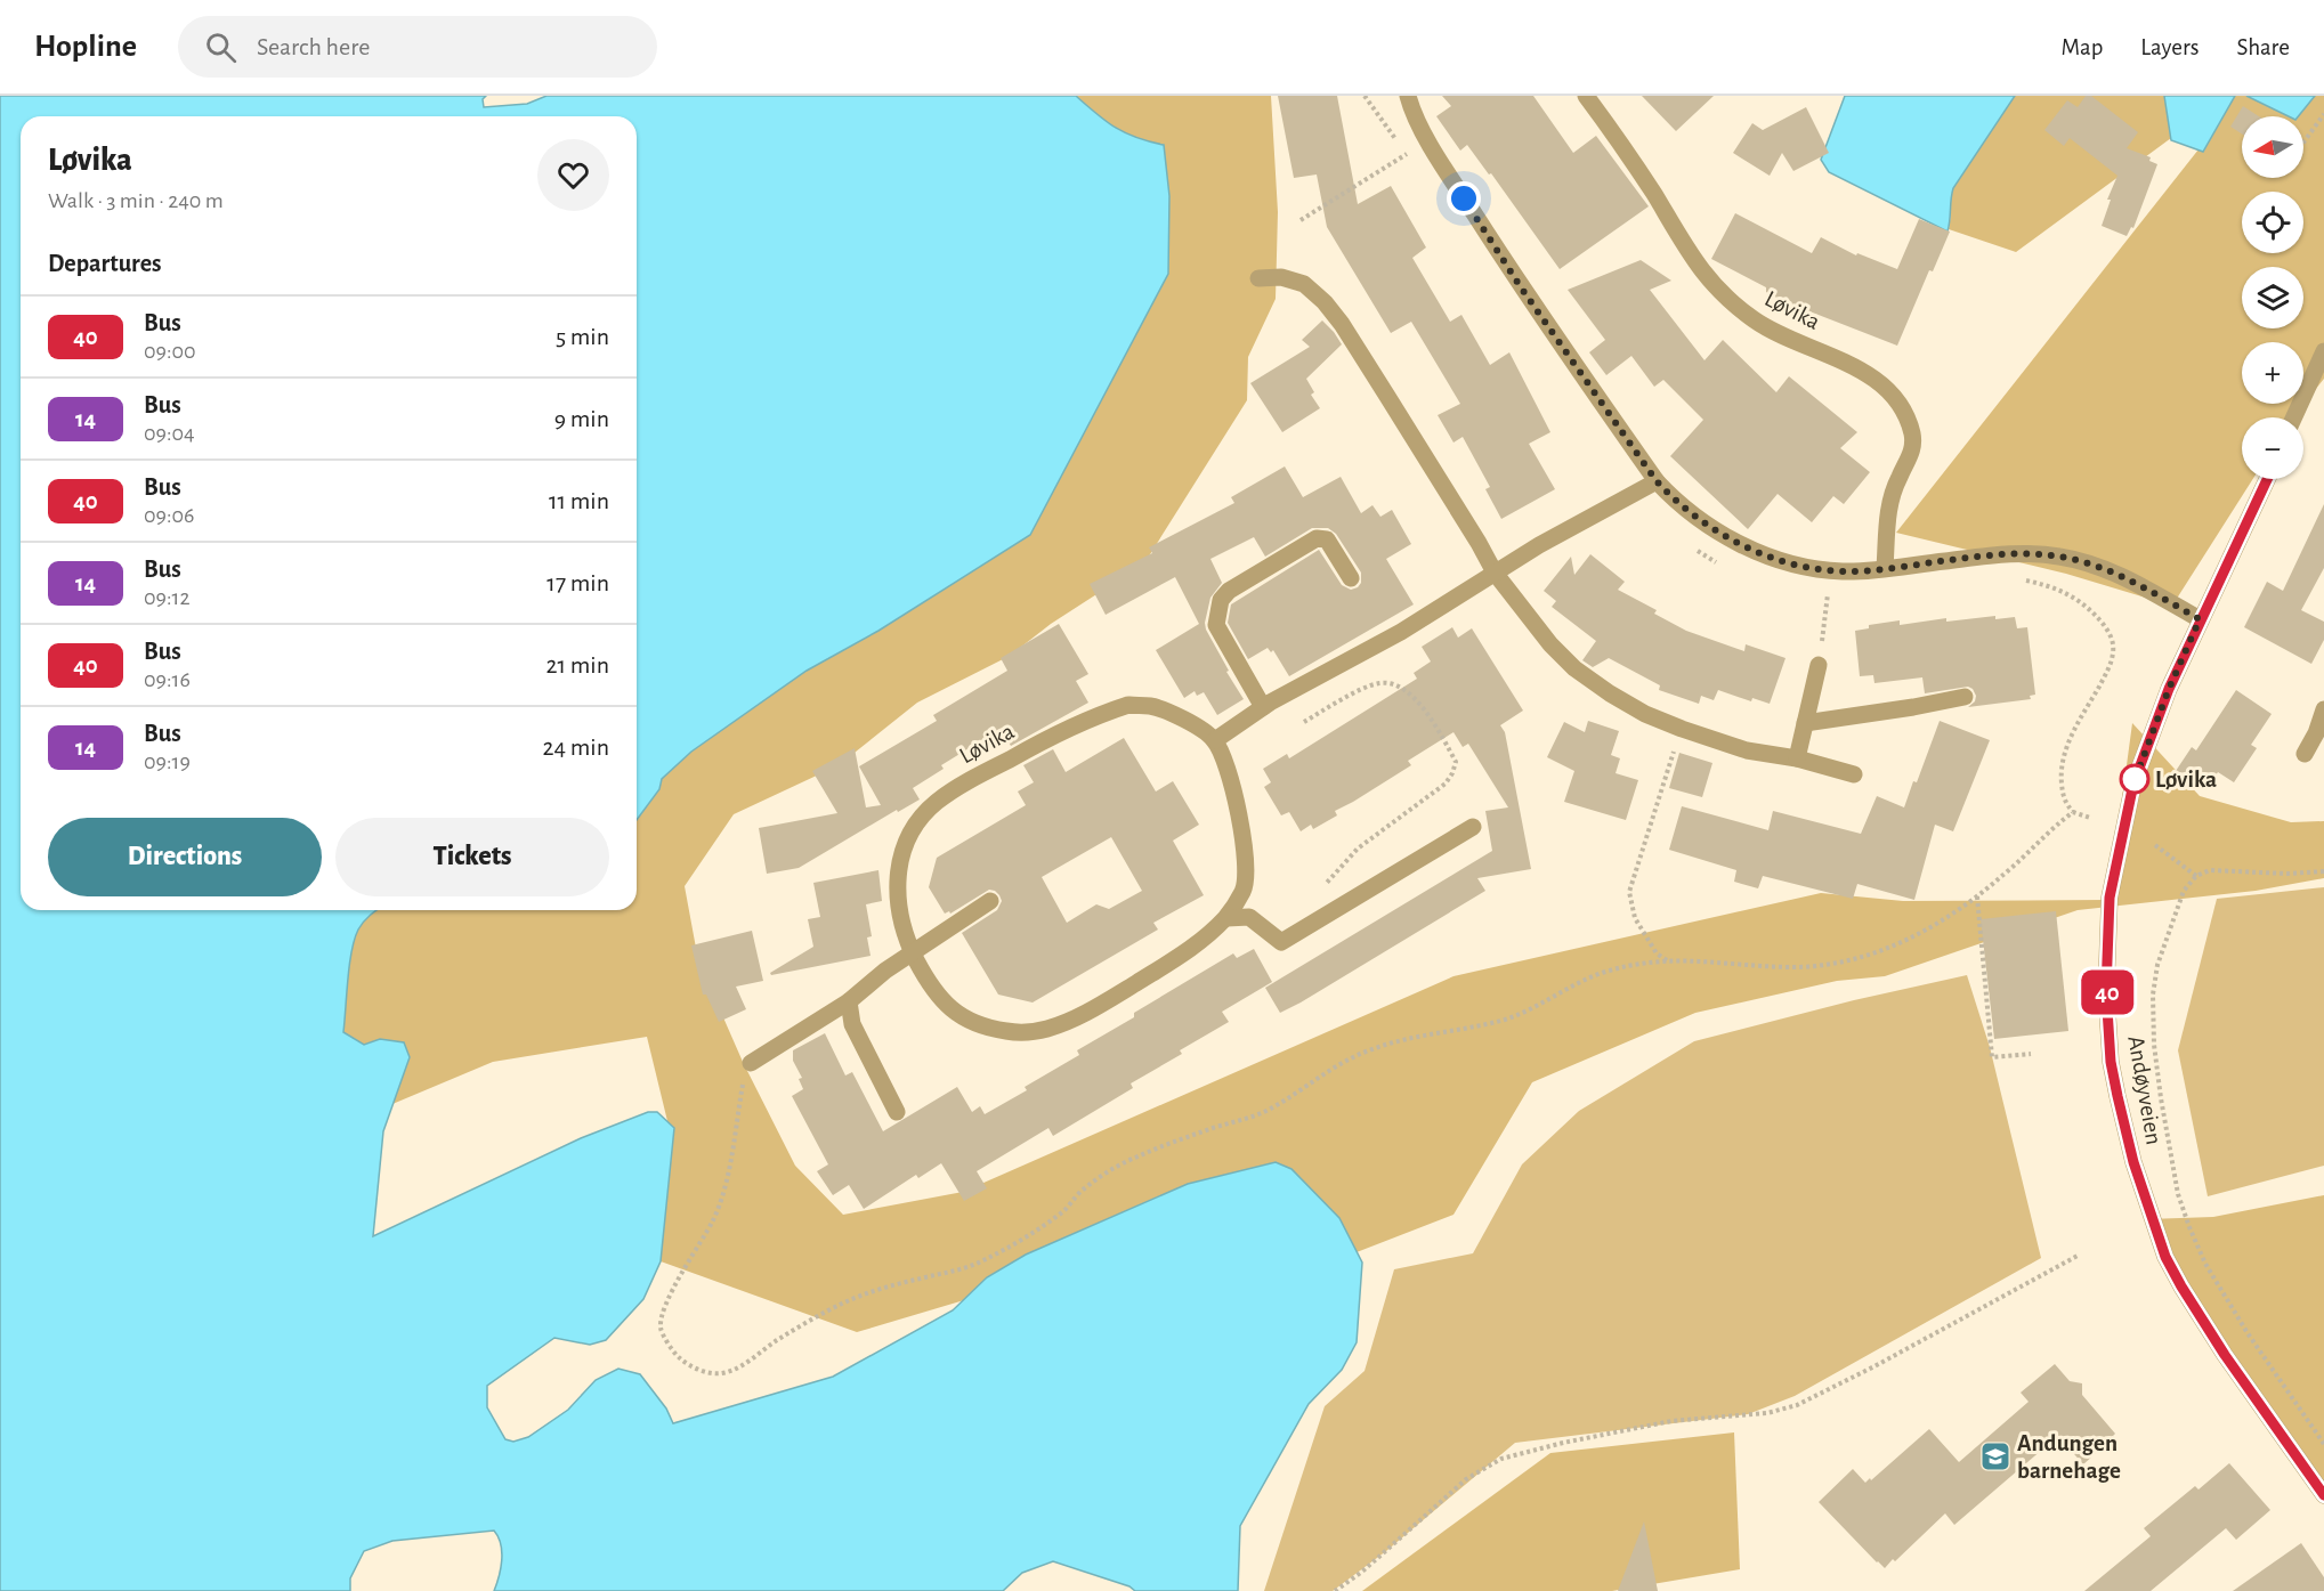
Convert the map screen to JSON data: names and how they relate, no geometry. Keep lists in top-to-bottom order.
{
  "streets": {
    "street": ["Løvika", "Andøyveien"]
  },
  "places": {
    "other": ["Løvika"],
    "school or university": ["Andungen barnehage"]
  },
  "lines": ["bus line 40"],
  "north": "left",
  "page": {
    "header": "Hopline",
    "search": "Search here",
    "nav": ["Map", "Layers", "Share"],
    "on_map": "40",
    "map_buttons": ["+", "−"],
    "heading": [
      ["Løvika", "Walk · 3 min · 240 m"],
      "Departures"
    ],
    "list": [
      {
        "mark": "40",
        "name": "Bus",
        "note": "09:00",
        "value": "5 min"
      },
      {
        "mark": "14",
        "name": "Bus",
        "note": "09:04",
        "value": "9 min"
      },
      {
        "mark": "40",
        "name": "Bus",
        "note": "09:06",
        "value": "11 min"
      },
      {
        "mark": "14",
        "name": "Bus",
        "note": "09:12",
        "value": "17 min"
      },
      {
        "mark": "40",
        "name": "Bus",
        "note": "09:16",
        "value": "21 min"
      },
      {
        "mark": "14",
        "name": "Bus",
        "note": "09:19",
        "value": "24 min"
      }
    ],
    "buttons": ["Directions", "Tickets"]
  }
}
